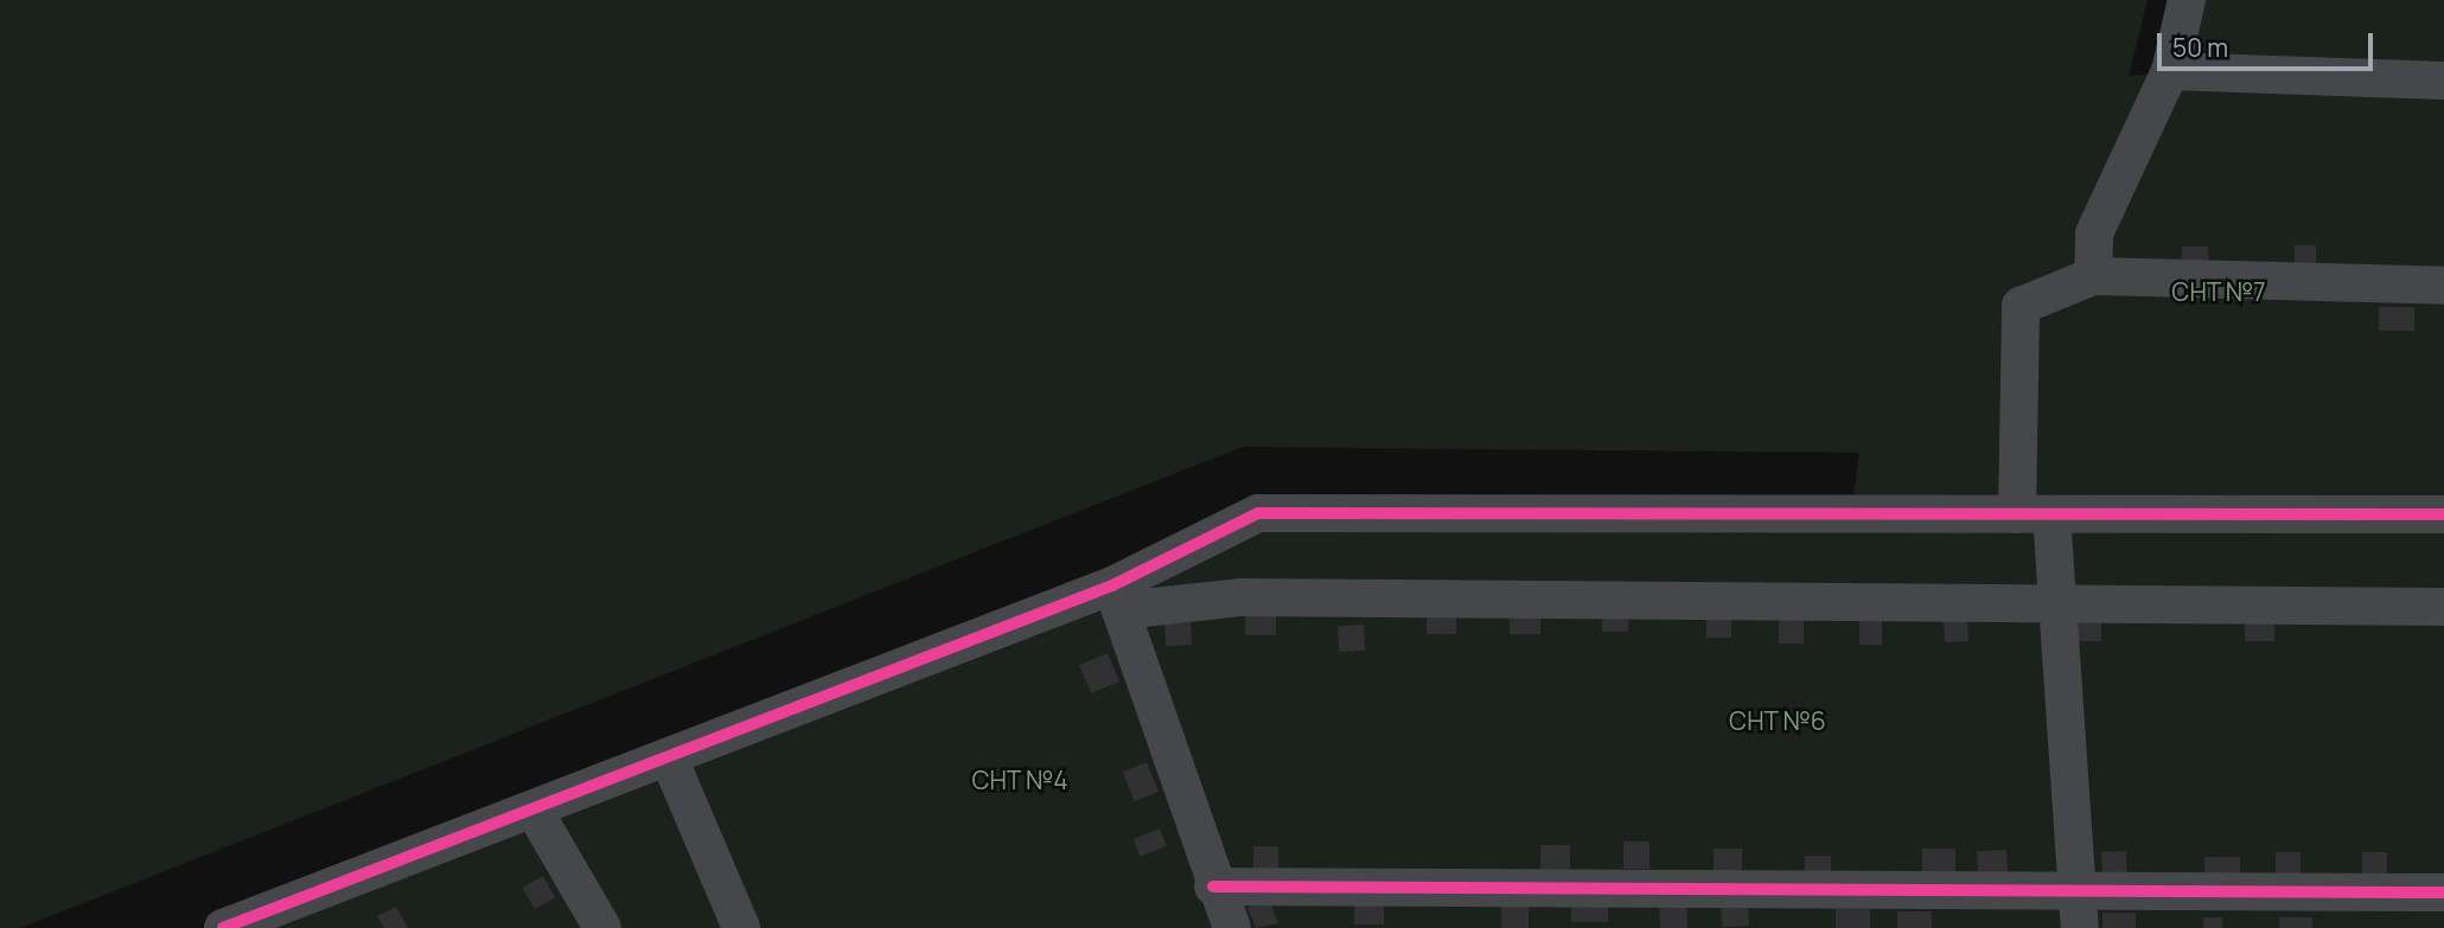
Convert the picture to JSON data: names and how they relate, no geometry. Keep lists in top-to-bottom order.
{
  "parks": ["СНТ №7", "СНТ №6", "СНТ №4"],
  "scale_bar": "50 m"
}
